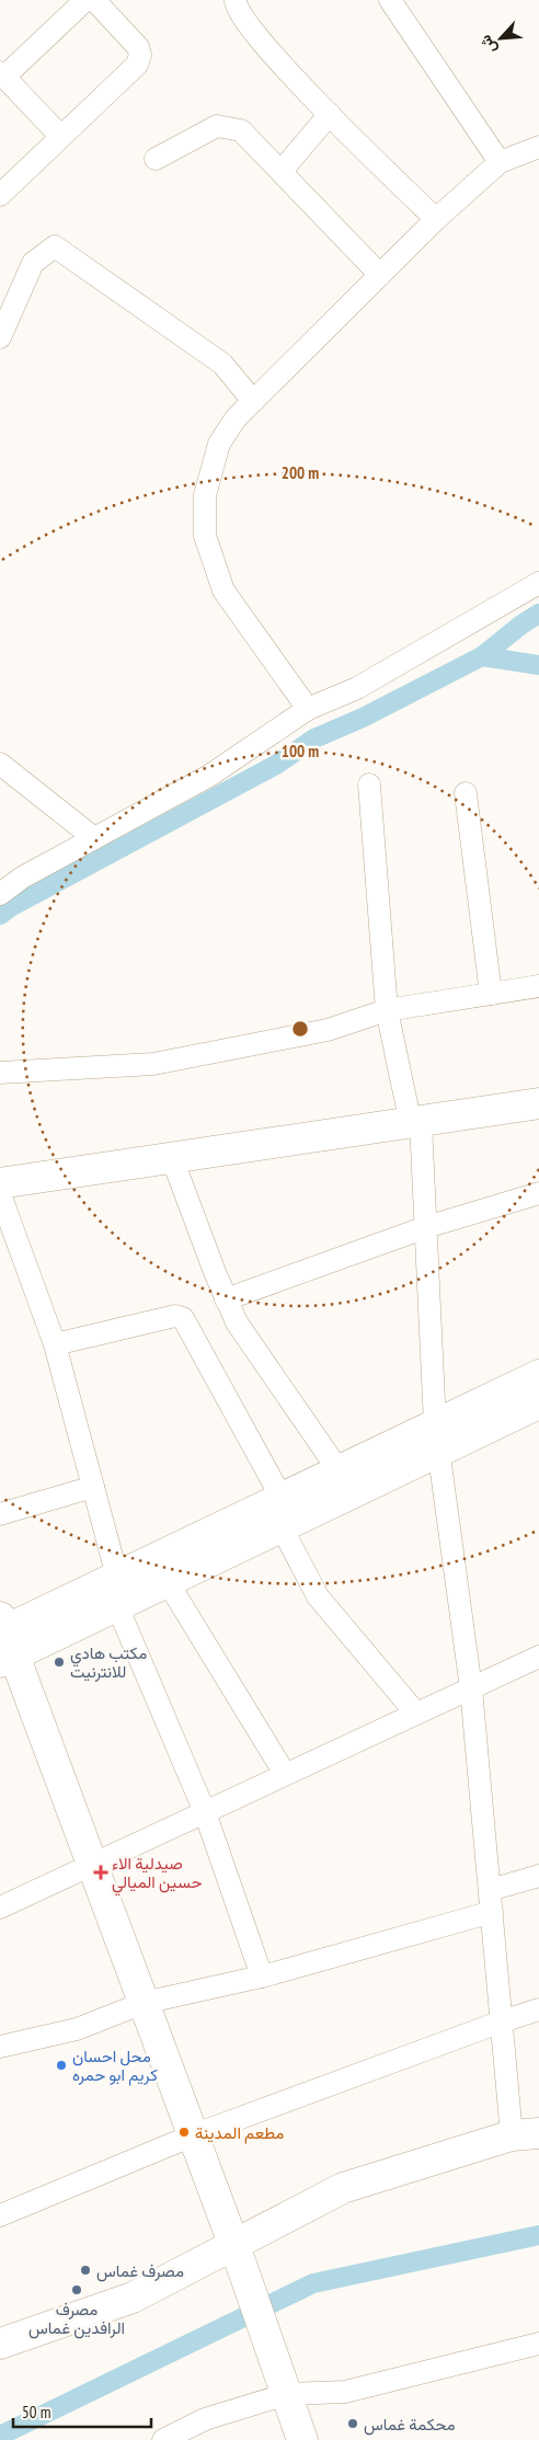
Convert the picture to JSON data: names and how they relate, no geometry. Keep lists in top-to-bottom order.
{
  "places": {
    "other": [
      "مكتب هادي للانترنيت",
      "محل احسان كريم ابو حمره",
      "مطعم المدينة",
      "مصرف غماس",
      "مصرف الرافدين غماس",
      "محكمة غماس"
    ],
    "health": ["صيدلية الاء حسين الميالي"]
  },
  "scale_bar": "50 m",
  "north": "bottom left",
  "rings": ["200 m", "100 m"]
}
